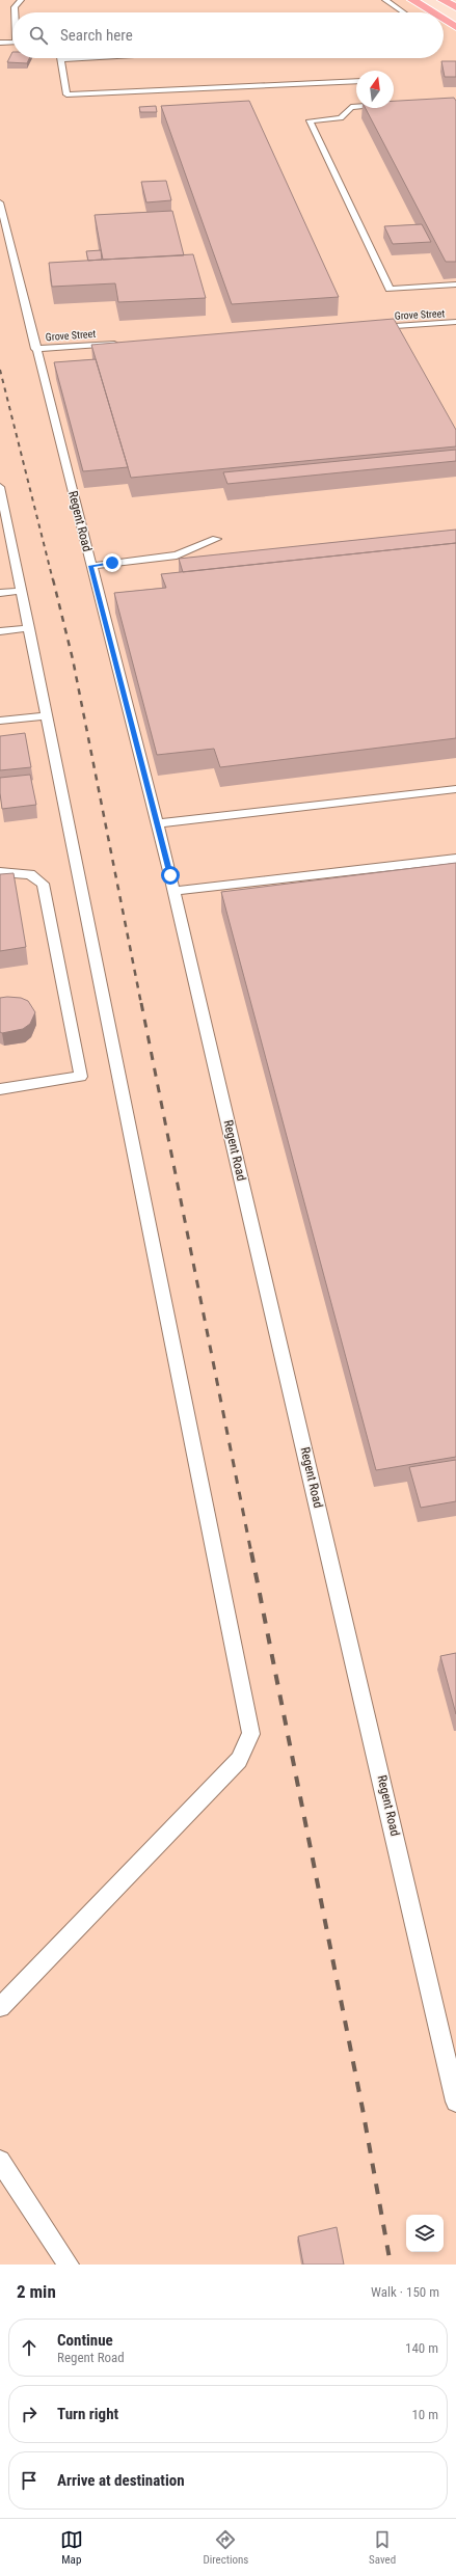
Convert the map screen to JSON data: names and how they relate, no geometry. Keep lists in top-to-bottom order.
{
  "streets": {
    "lane": ["Grove Street", "Regent Road"]
  },
  "crossings": [
    ["Grove Street", "Regent Road"]
  ],
  "north": "top",
  "page": {
    "search": "Search here",
    "heading": ["2 min", "Walk · 150 m"],
    "list": [
      ["Continue", "Regent Road", "140 m"],
      ["Turn right", "10 m"],
      "Arrive at destination"
    ],
    "nav": ["Map", "Directions", "Saved"]
  }
}
